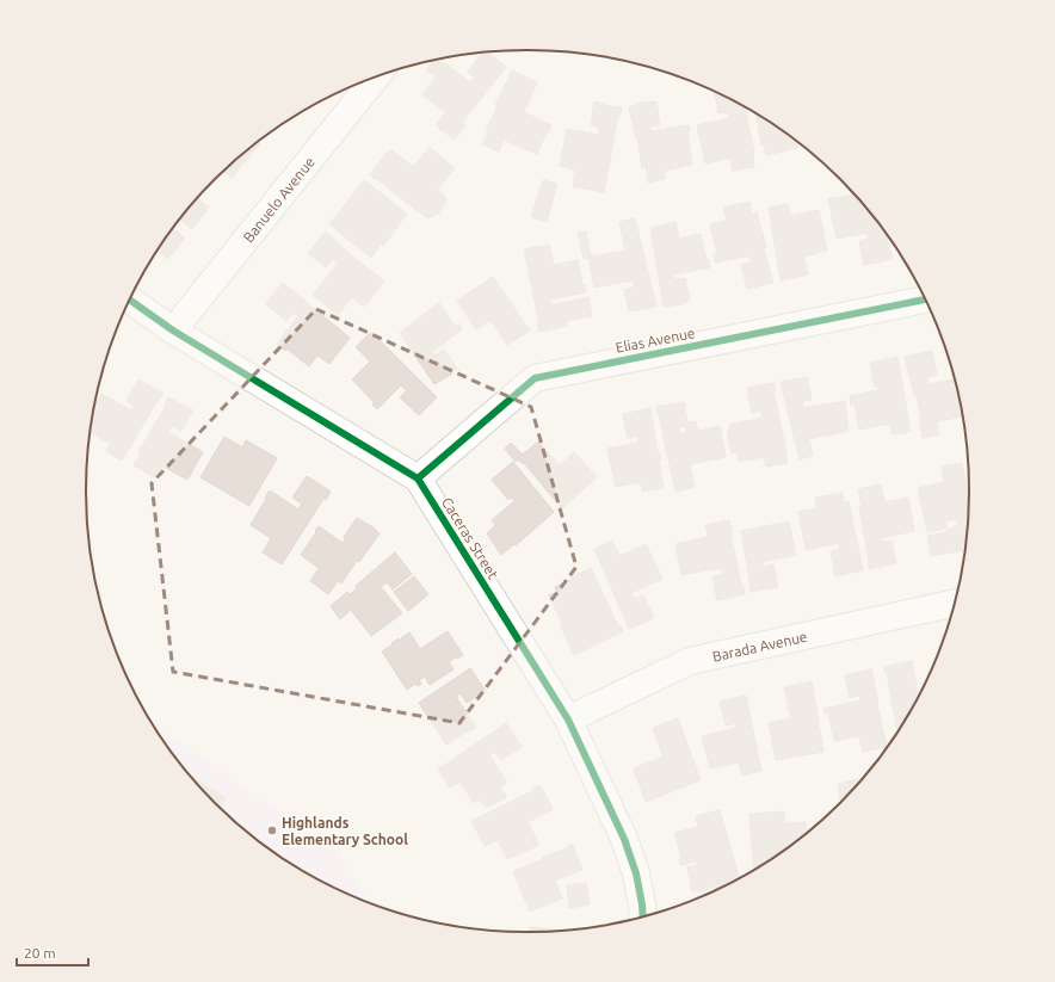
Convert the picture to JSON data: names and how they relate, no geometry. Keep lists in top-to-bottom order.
{
  "streets": {
    "street": [
      "Banuelo Avenue",
      "Elias Avenue",
      "Caceras Street",
      "Barada Avenue"
    ]
  },
  "crossings": [
    ["Banuelo Avenue", "Caceras Street"],
    ["Elias Avenue", "Caceras Street"],
    ["Caceras Street", "Barada Avenue"]
  ],
  "places": ["Highlands Elementary School"],
  "scale_bar": "20 m"
}
